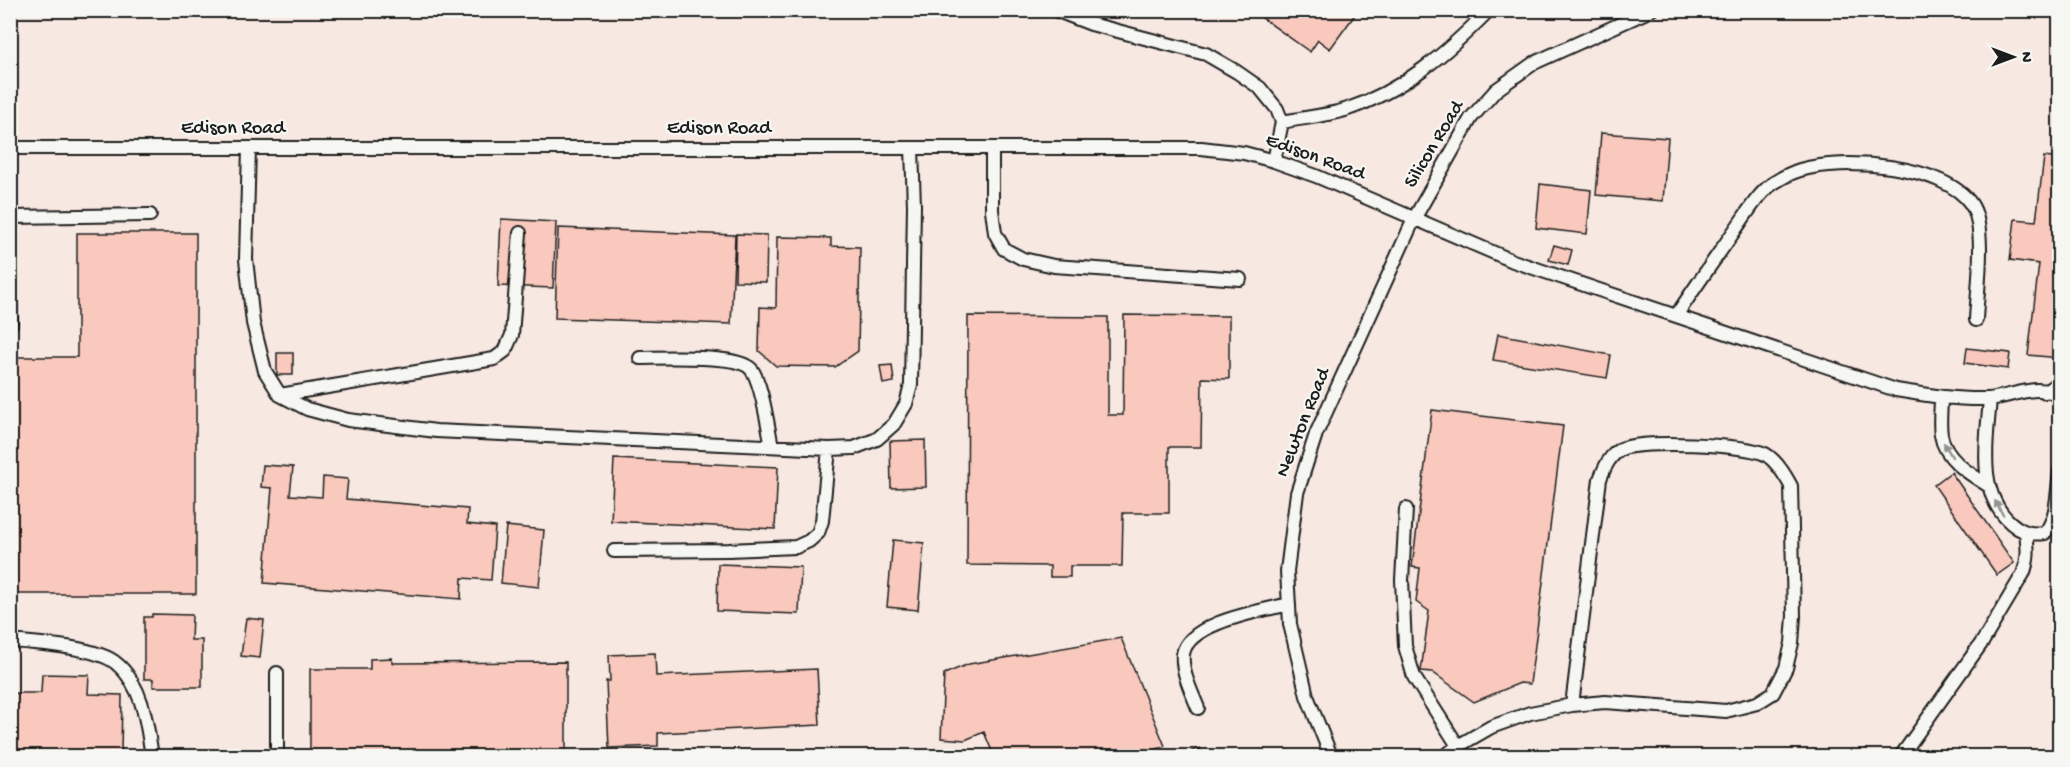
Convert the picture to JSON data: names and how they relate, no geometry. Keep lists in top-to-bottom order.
{
  "streets": {
    "lane": ["Edison Road", "Silicon Road", "Newton Road"]
  },
  "crossings": [
    ["Edison Road", "Silicon Road"],
    ["Edison Road", "Newton Road"],
    ["Silicon Road", "Newton Road"]
  ],
  "north": "right"
}
